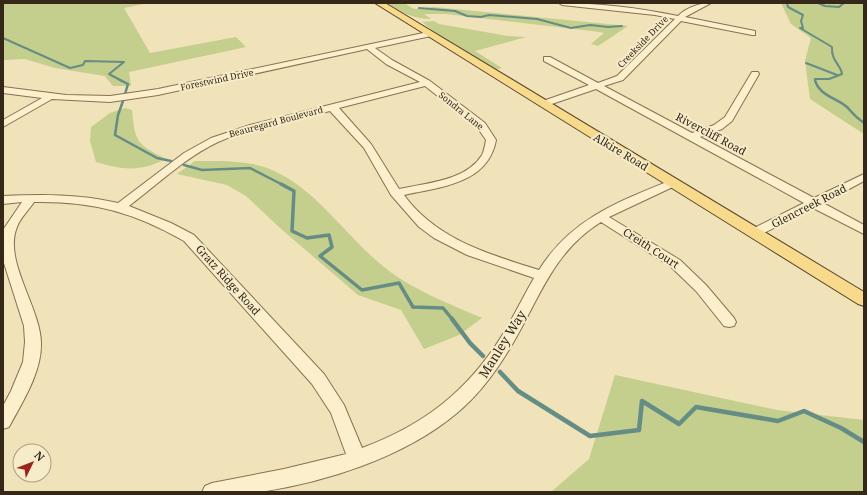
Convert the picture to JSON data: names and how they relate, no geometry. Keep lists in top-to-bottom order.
{
  "streets": {
    "main road": ["Alkire Road"],
    "street": [
      "Creekside Drive",
      "Forestwind Drive",
      "Sondra Lane",
      "Beauregard Boulevard",
      "Rivercliff Road",
      "Glencreek Road",
      "Creith Court",
      "Gratz Ridge Road",
      "Manley Way"
    ]
  },
  "crossings": [
    ["Creekside Drive", "Rivercliff Road"],
    ["Creekside Drive", "Alkire Road"],
    ["Forestwind Drive", "Sondra Lane"],
    ["Forestwind Drive", "Alkire Road"],
    ["Sondra Lane", "Beauregard Boulevard"],
    ["Beauregard Boulevard", "Gratz Ridge Road"],
    ["Rivercliff Road", "Glencreek Road"],
    ["Alkire Road", "Glencreek Road"],
    ["Alkire Road", "Manley Way"],
    ["Creith Court", "Manley Way"],
    ["Gratz Ridge Road", "Manley Way"]
  ],
  "north": "top right"
}
